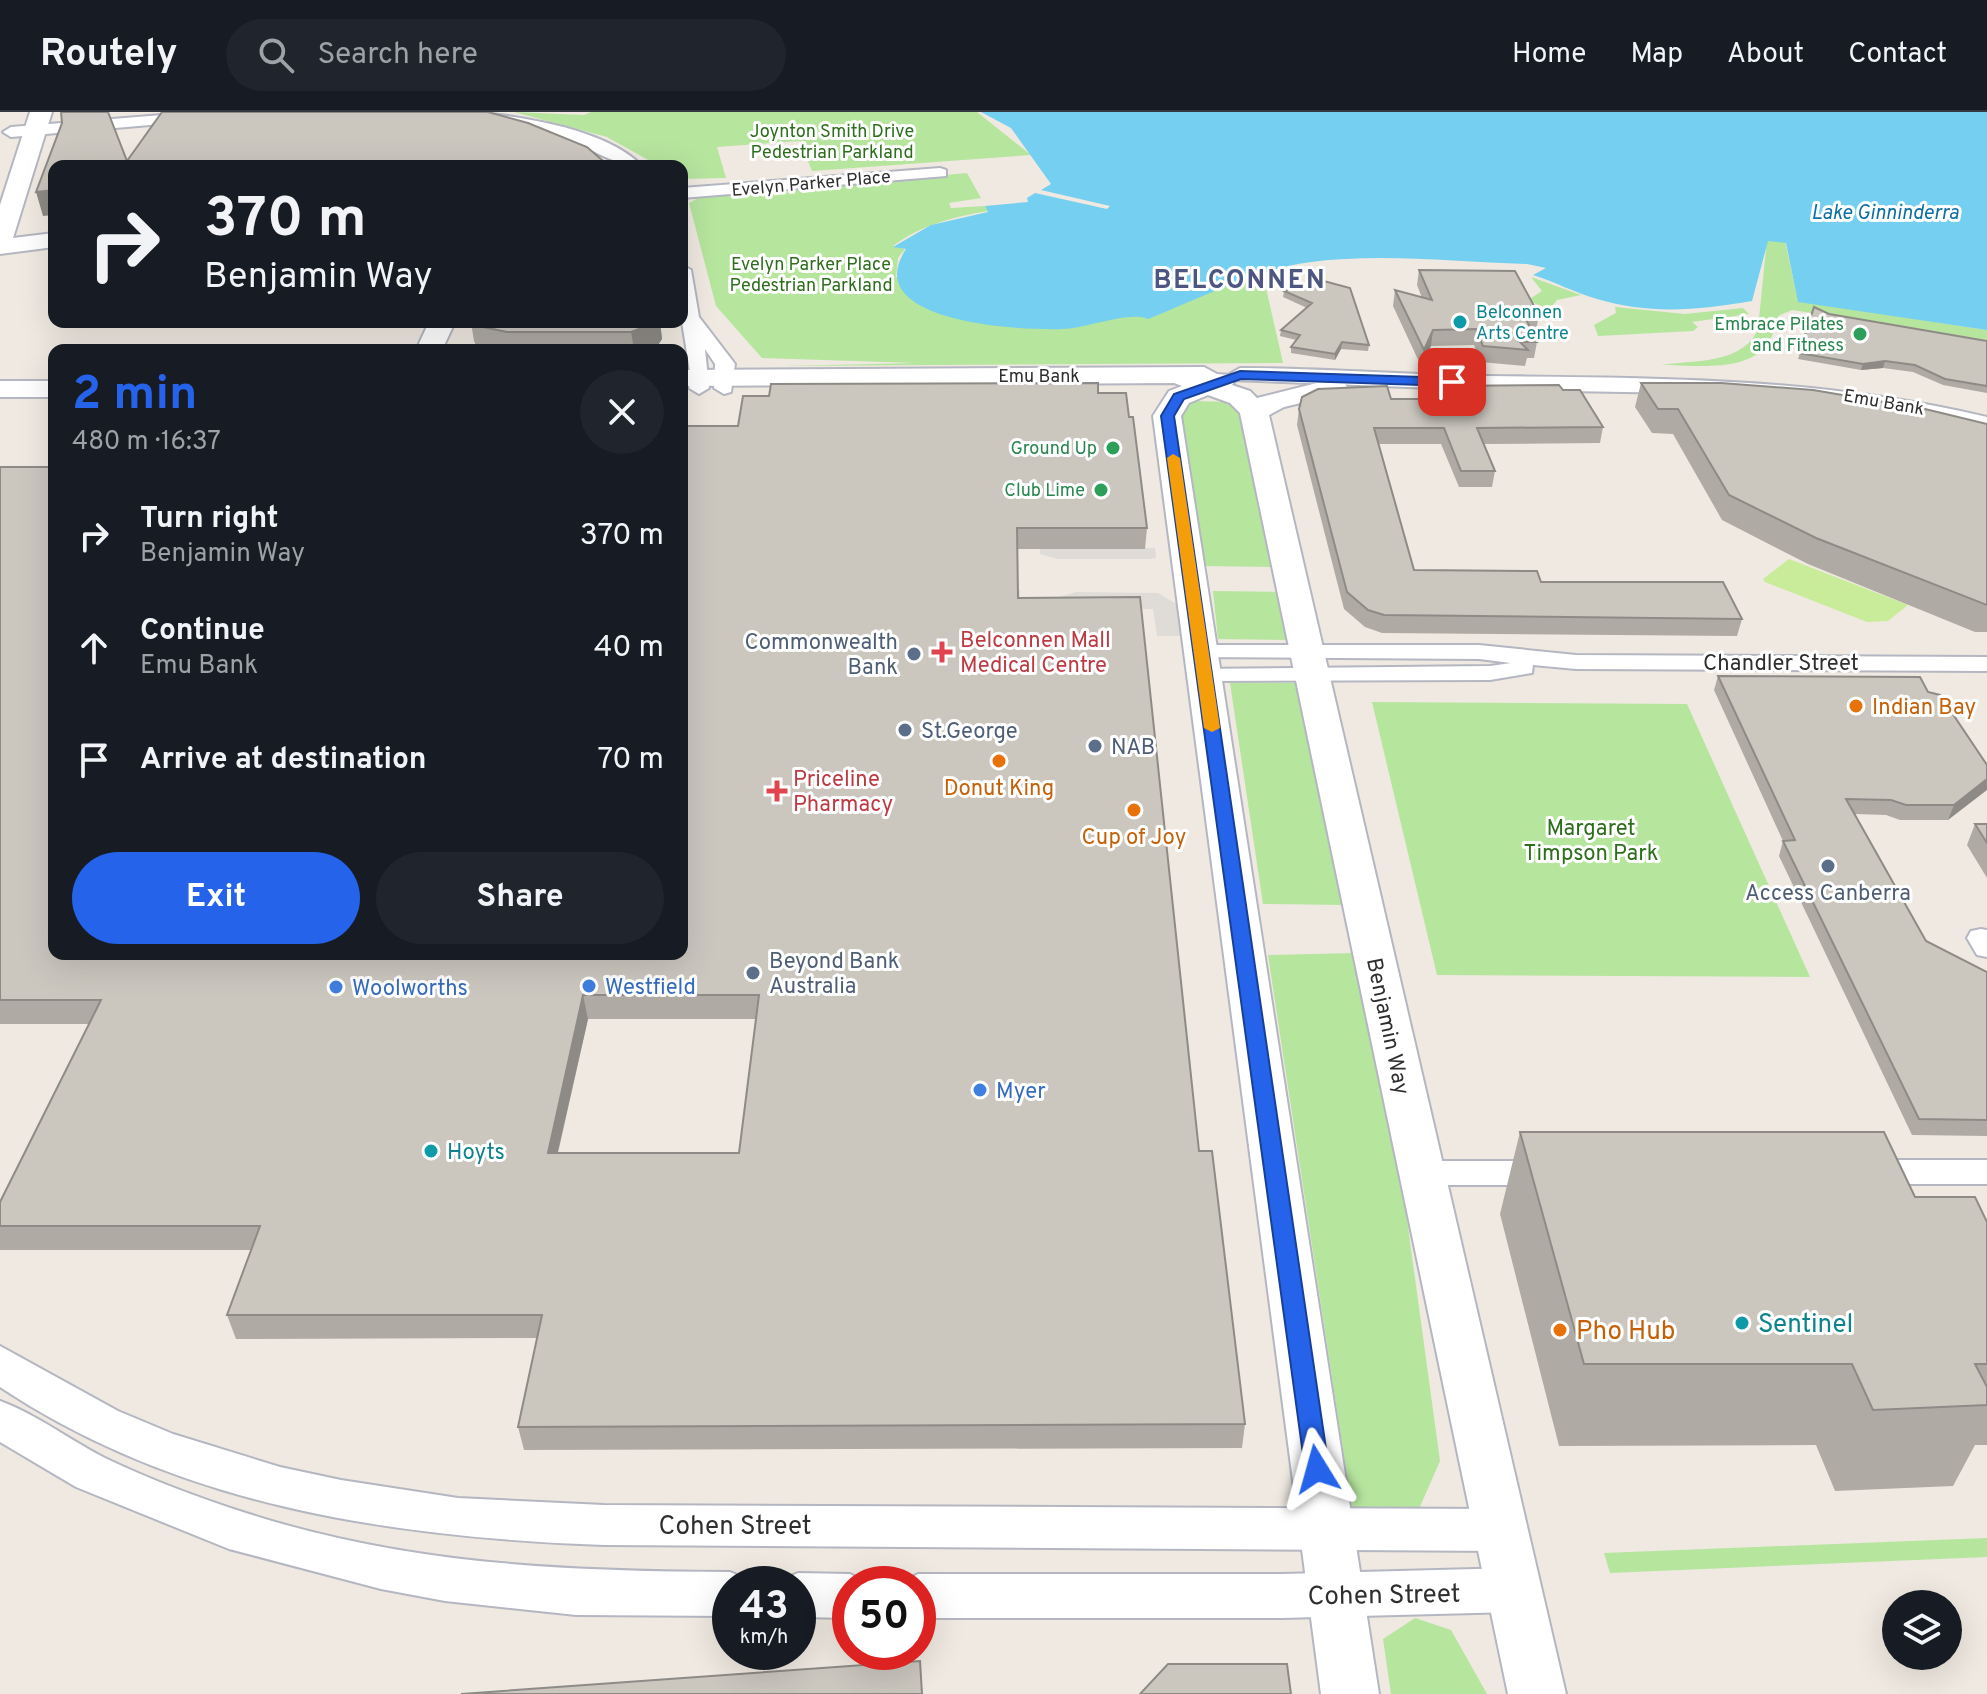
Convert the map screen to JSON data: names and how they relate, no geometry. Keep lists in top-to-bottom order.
{
  "streets": {
    "main road": ["Emu Bank", "Benjamin Way"],
    "street": ["Evelyn Parker Place", "Chandler Street", "Cohen Street"]
  },
  "crossings": [
    ["Chandler Street", "Benjamin Way"],
    ["Benjamin Way", "Cohen Street"]
  ],
  "districts": ["BELCONNEN"],
  "water": ["Lake Ginninderra"],
  "parks": ["Joynton Smith Drive Pedestrian Parkland", "Evelyn Parker Place Pedestrian Parkland", "Margaret Timpson Park"],
  "places": {
    "other": [
      "Belconnen Arts Centre",
      "Embrace Pilates and Fitness",
      "Ground Up",
      "Club Lime",
      "Commonwealth Bank",
      "Indian Bay",
      "St.George",
      "NAB",
      "Donut King",
      "Cup of Joy",
      "Access Canberra",
      "Beyond Bank Australia",
      "Westfield",
      "Woolworths",
      "Myer",
      "Hoyts",
      "Sentinel",
      "Pho Hub"
    ],
    "health": ["Belconnen Mall Medical Centre", "Priceline Pharmacy"]
  },
  "page": {
    "header": "Routely",
    "search": "Search here",
    "nav": [
      "Home",
      "Map",
      "About",
      "Contact"
    ],
    "turn": ["370 m", "Benjamin Way"],
    "heading": ["2 min", "480 m · 16:37"],
    "list": [
      {
        "name": "Turn right",
        "note": "Benjamin Way",
        "value": "370 m"
      },
      {
        "name": "Continue",
        "note": "Emu Bank",
        "value": "40 m"
      },
      {
        "name": "Arrive at destination",
        "value": "70 m"
      }
    ],
    "buttons": ["Exit", "Share"],
    "speed": "43 km/h",
    "limit": "50"
  }
}
